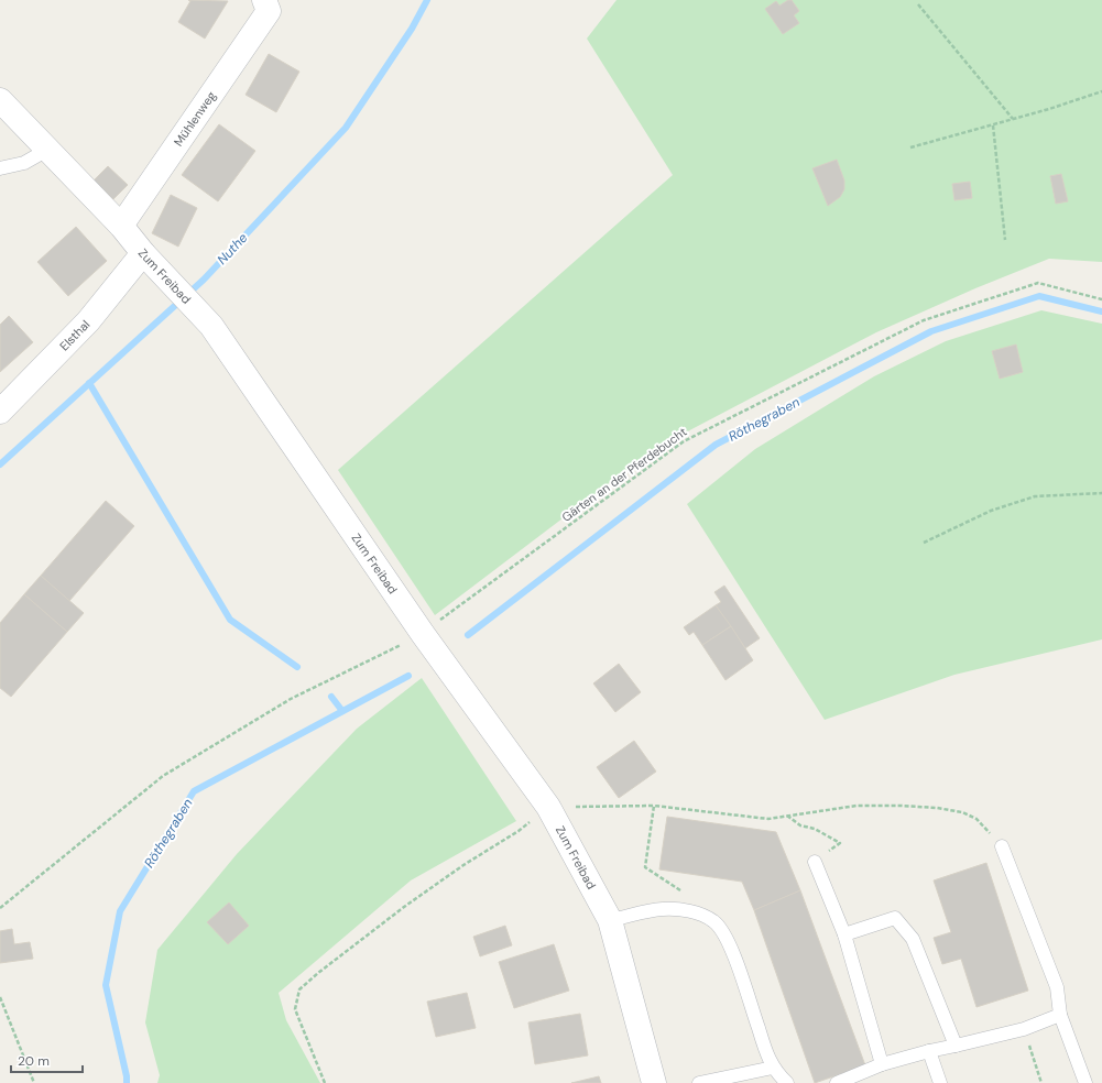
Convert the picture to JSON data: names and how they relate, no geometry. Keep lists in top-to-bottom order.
{
  "streets": {
    "street": ["Mühlenweg", "Zum Freibad", "Elsthal"],
    "path": ["Gärten an der Pferdebucht"]
  },
  "crossings": [
    ["Mühlenweg", "Zum Freibad"],
    ["Zum Freibad", "Elsthal"],
    ["Zum Freibad", "Gärten an der Pferdebucht"]
  ],
  "water": ["Nuthe", "Röthegraben"],
  "scale_bar": "20 m"
}
